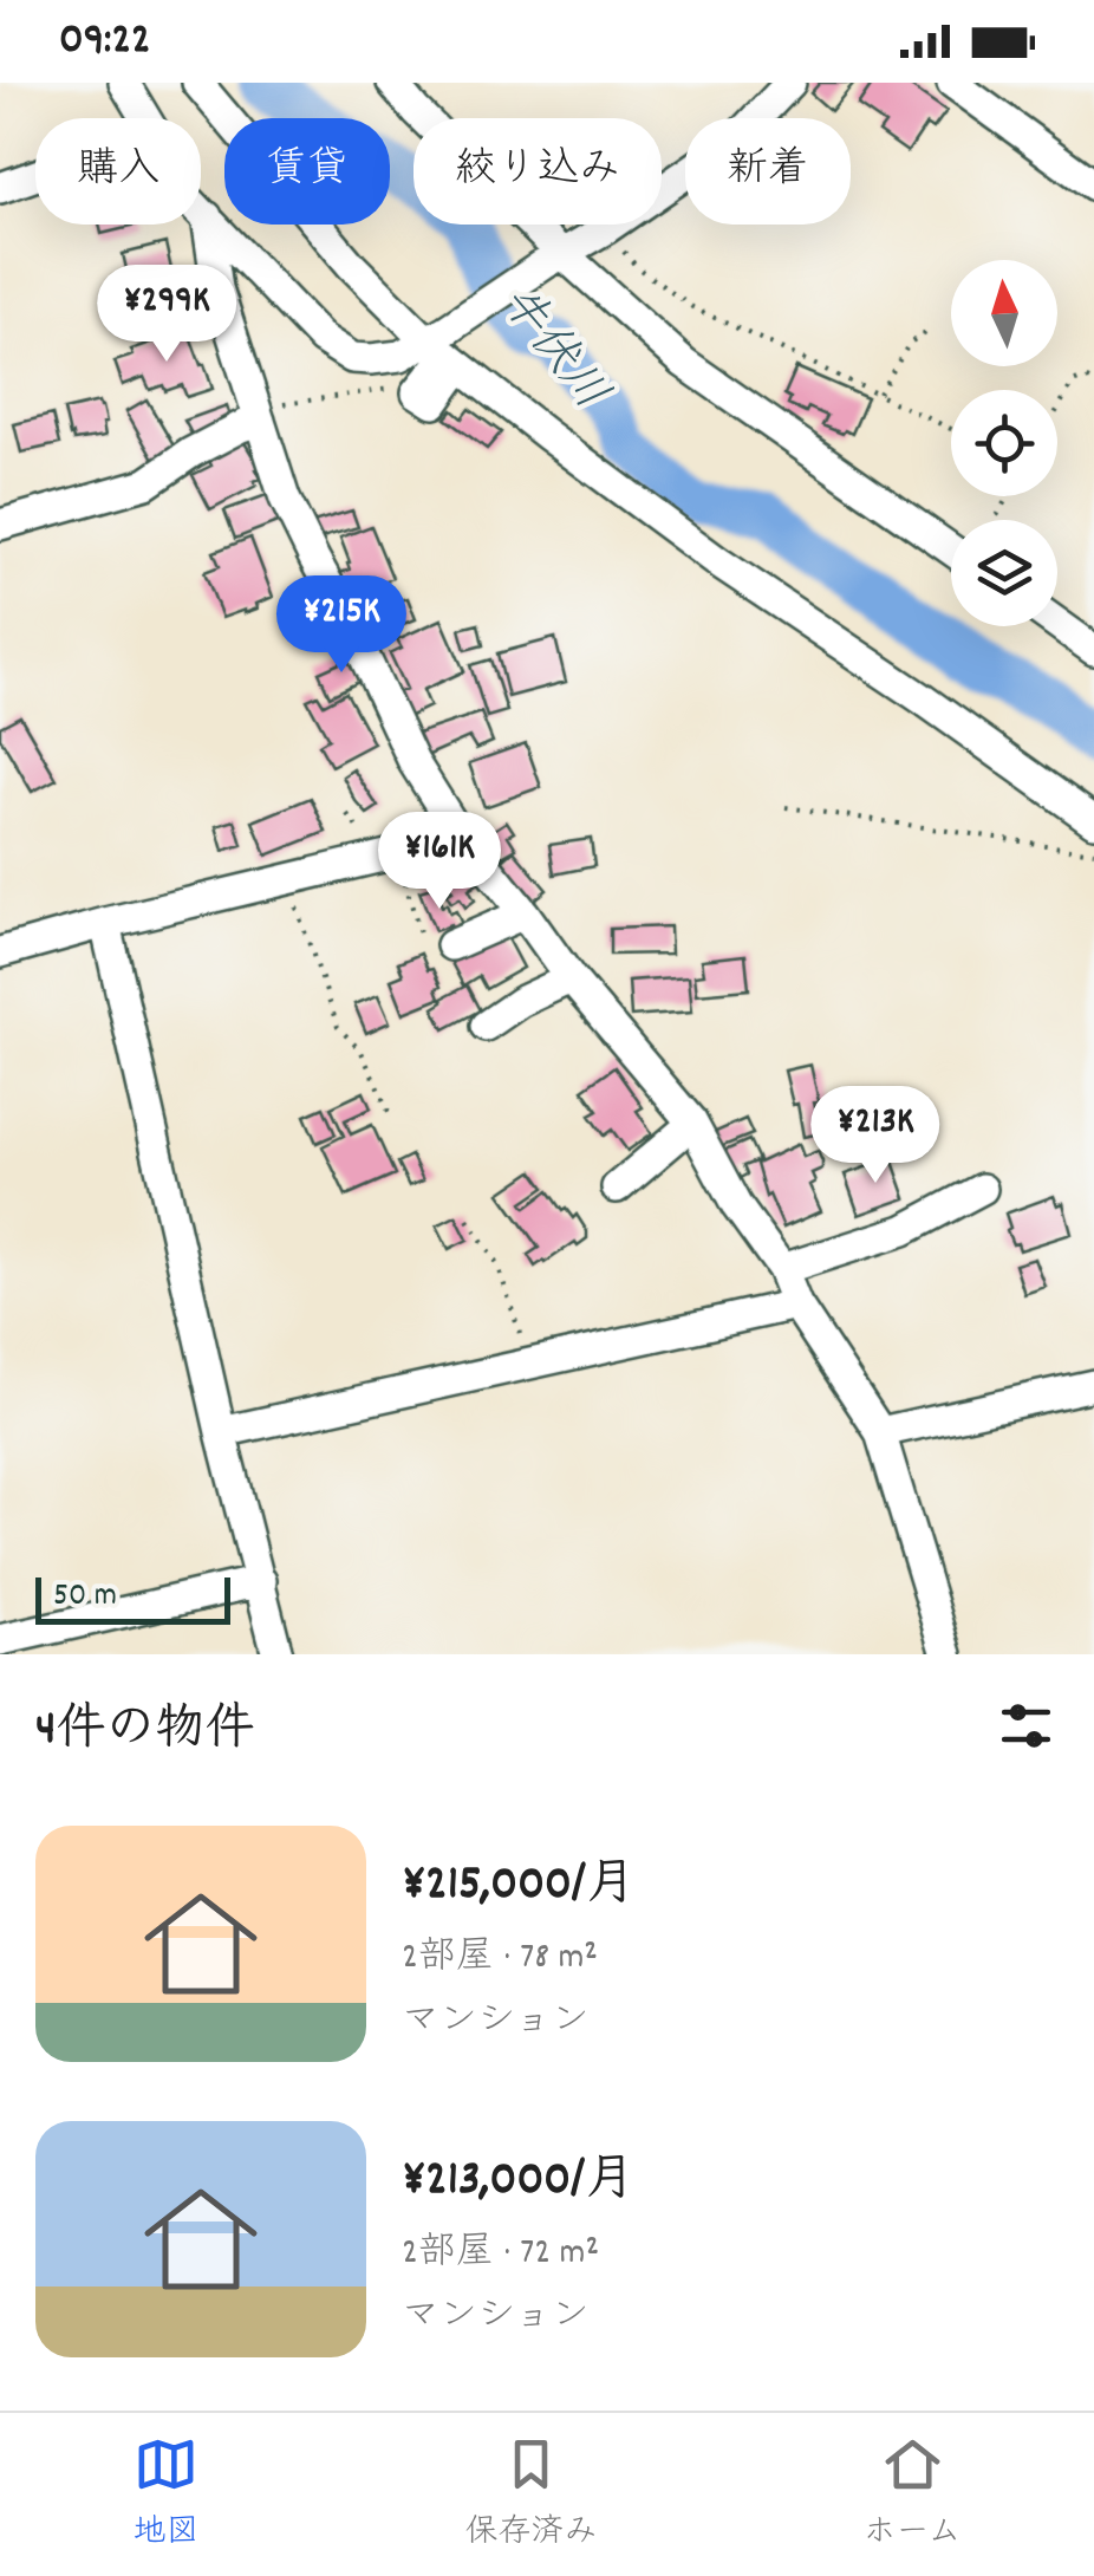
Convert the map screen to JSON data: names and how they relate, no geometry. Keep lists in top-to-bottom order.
{
  "water": ["牛伏川"],
  "scale_bar": "50 m",
  "north": "top",
  "page": {
    "status": "09:22",
    "chip": [
      "購入",
      "賃貸",
      "絞り込み",
      "新着"
    ],
    "price": [
      "¥299K",
      "¥215K",
      "¥161K",
      "¥213K"
    ],
    "scale": "50 m",
    "heading": "4件の物件",
    "list": [
      {
        "name": "¥215,000/月",
        "note": "2部屋 · 78 m² · マンション"
      },
      {
        "name": "¥213,000/月",
        "note": "2部屋 · 72 m² · マンション"
      }
    ],
    "tabs": ["地図", "保存済み", "ホーム"]
  }
}
